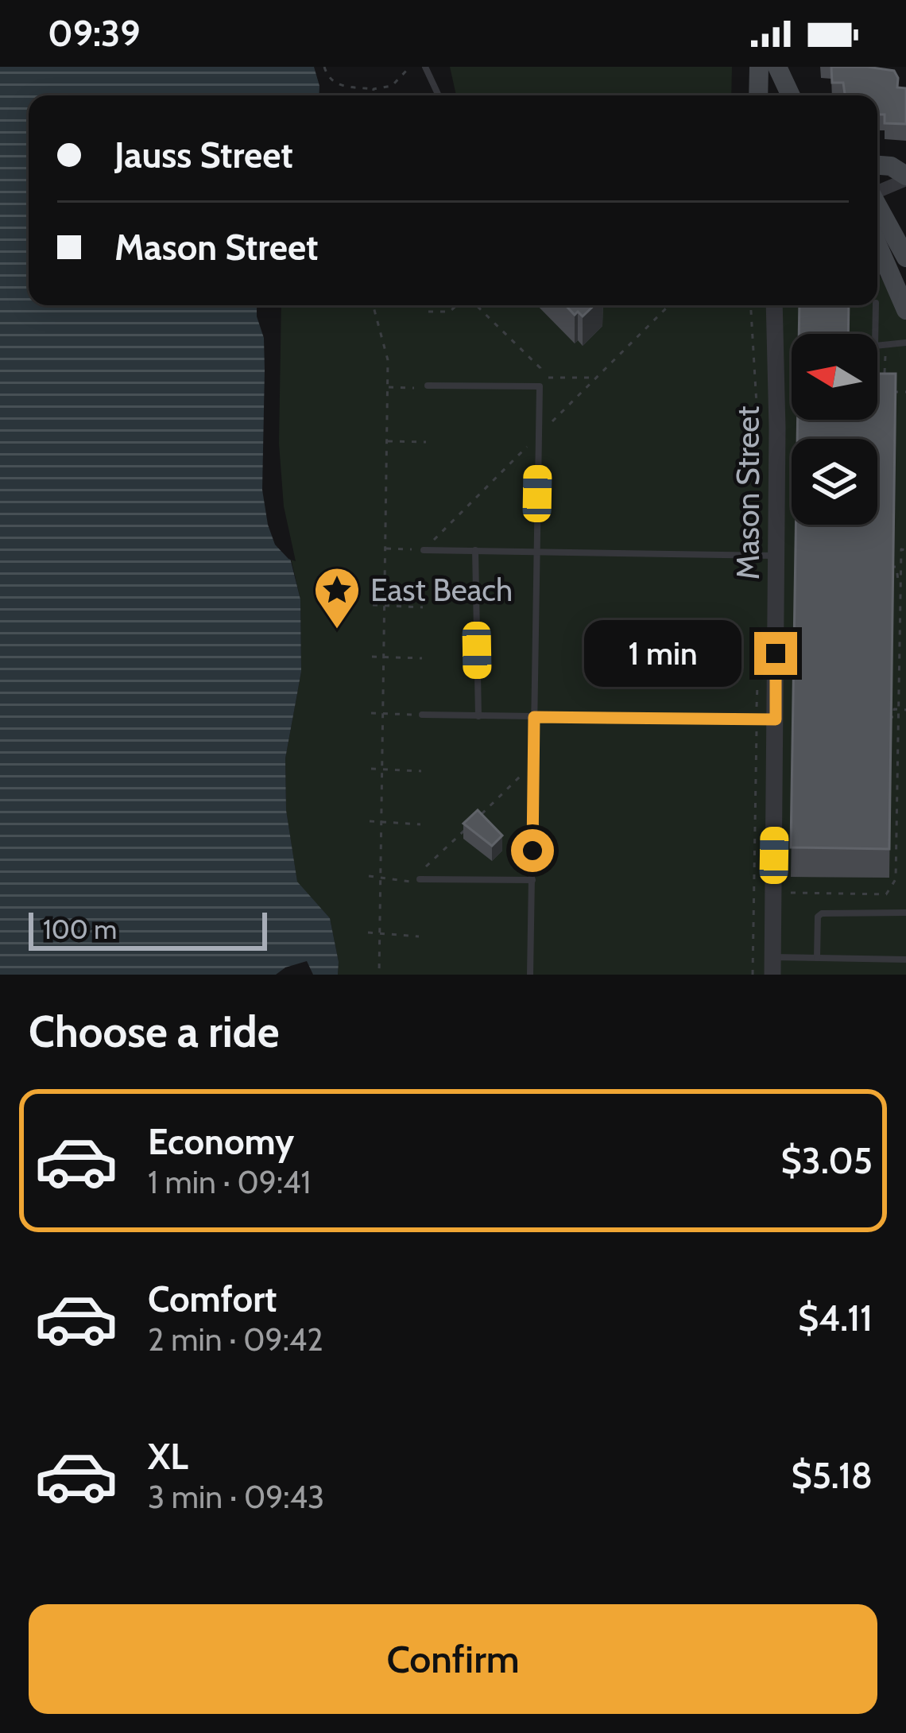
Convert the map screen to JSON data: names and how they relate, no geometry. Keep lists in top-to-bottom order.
{
  "streets": {
    "street": ["Mason Street"]
  },
  "places": {
    "place": ["East Beach"]
  },
  "scale_bar": "100 m",
  "north": "left",
  "page": {
    "status": "09:39",
    "banner": ["Jauss Street", "Mason Street"],
    "bubble": "1 min",
    "scale": "100 m",
    "heading": "Choose a ride",
    "list": [
      {
        "name": "Economy",
        "note": "1 min · 09:41",
        "value": "$3.05"
      },
      {
        "name": "Comfort",
        "note": "2 min · 09:42",
        "value": "$4.11"
      },
      {
        "name": "XL",
        "note": "3 min · 09:43",
        "value": "$5.18"
      }
    ],
    "buttons": "Confirm"
  }
}
